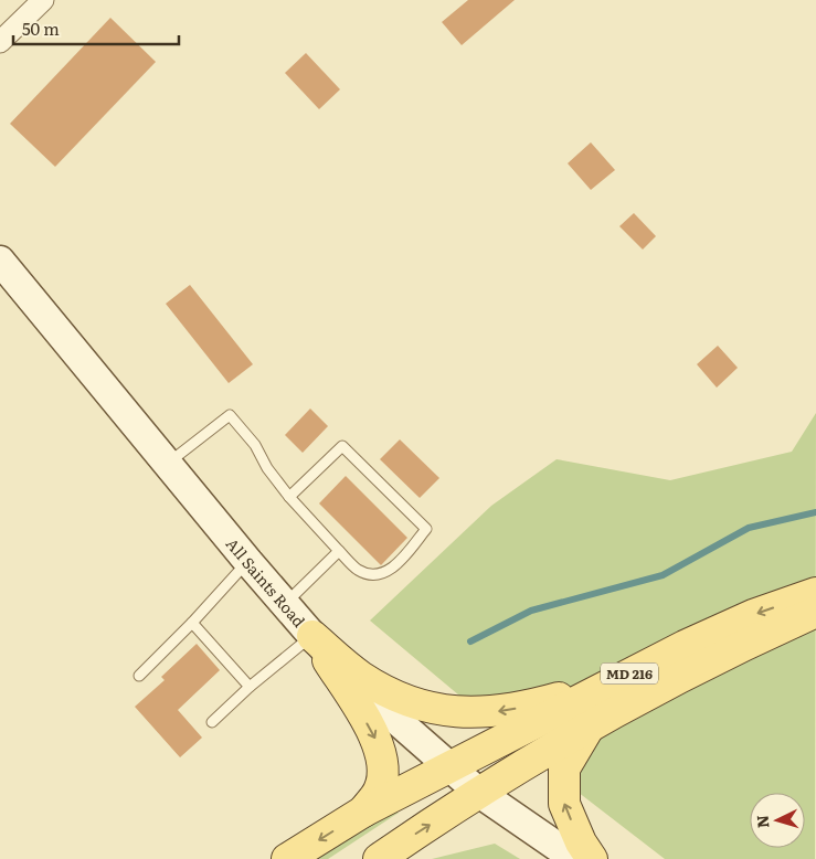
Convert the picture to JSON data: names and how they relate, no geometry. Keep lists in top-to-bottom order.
{
  "streets": {
    "main road": ["MD 216"],
    "street": ["All Saints Road"]
  },
  "crossings": [
    ["All Saints Road", "MD 216"]
  ],
  "scale_bar": "50 m",
  "north": "left"
}
